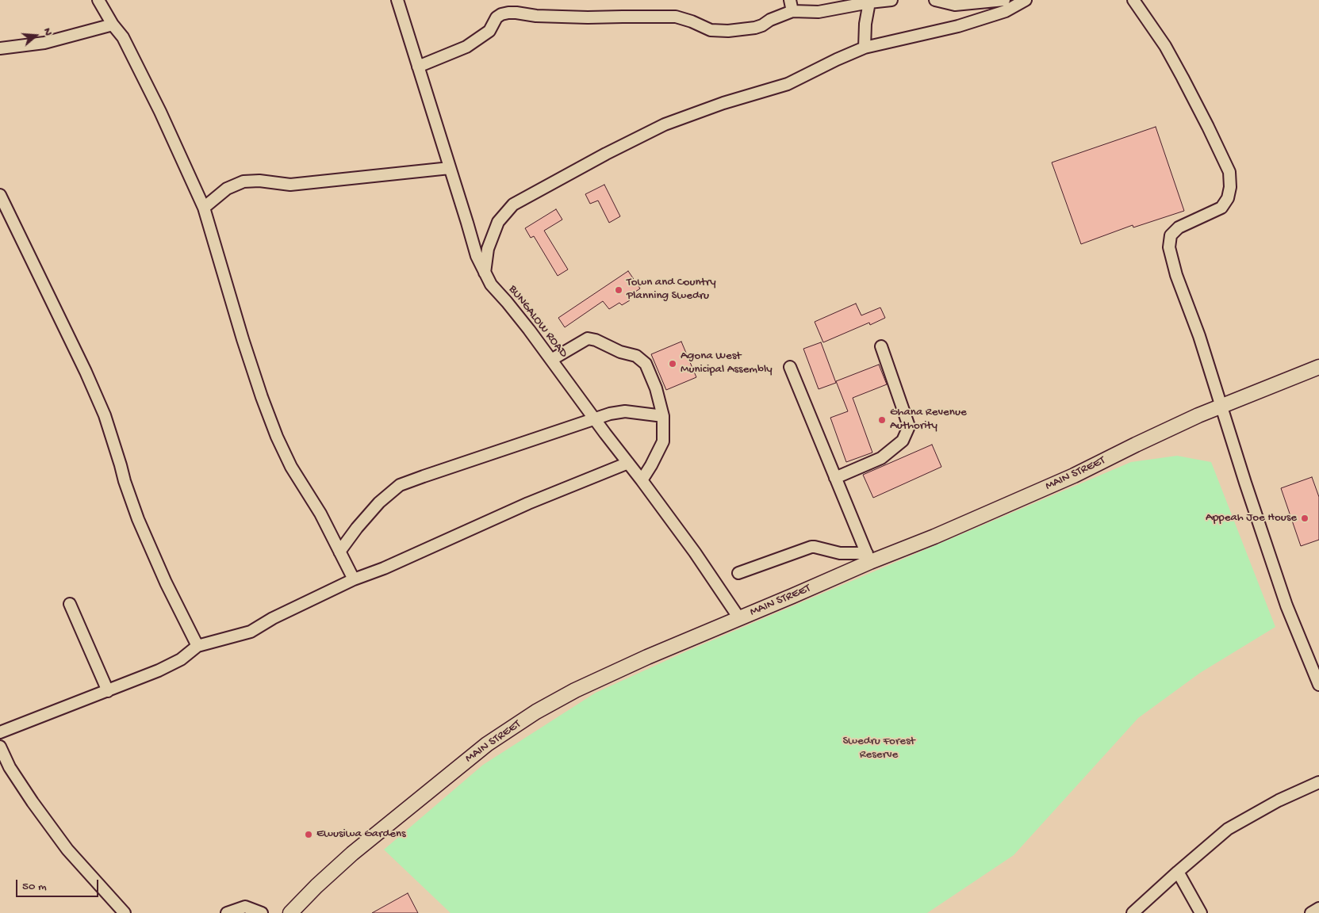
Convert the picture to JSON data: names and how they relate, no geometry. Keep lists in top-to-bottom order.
{
  "streets": {
    "main road": ["MAIN STREET"],
    "street": ["BUNGALOW ROAD"]
  },
  "crossings": [
    ["BUNGALOW ROAD", "MAIN STREET"]
  ],
  "parks": ["Swedru Forest Reserve"],
  "places": [
    "Town and Country Planning Swedru",
    "Agona West Municipal Assembly",
    "Ghana Revenue Authority",
    "Appeah Joe House",
    "Ewusiwa Gardens"
  ],
  "scale_bar": "50 m",
  "north": "right"
}
